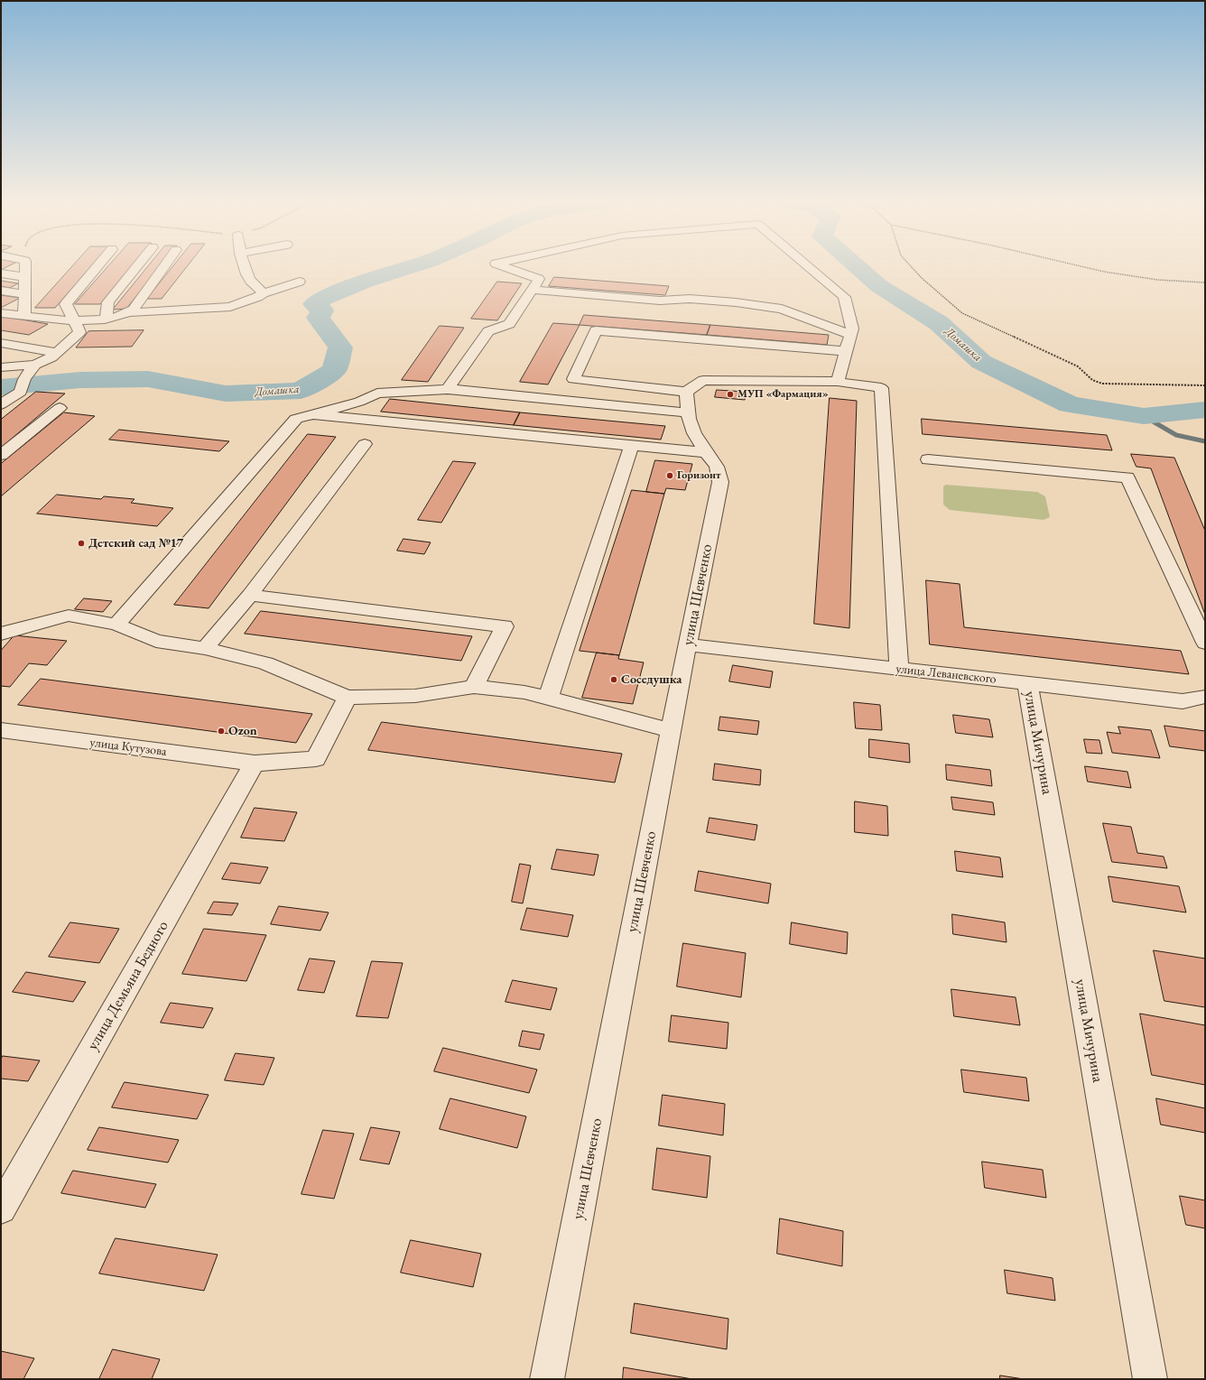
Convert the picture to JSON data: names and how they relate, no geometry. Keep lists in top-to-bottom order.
{
  "streets": {
    "street": [
      "улица Шевченко",
      "улица Леваневского",
      "улица Мичурина",
      "улица Кутузова",
      "улица Демьяна Бедного"
    ]
  },
  "crossings": [
    ["улица Шевченко", "улица Леваневского"],
    ["улица Леваневского", "улица Мичурина"],
    ["улица Кутузова", "улица Демьяна Бедного"]
  ],
  "water": ["Домашка"],
  "places": [
    "МУП «Фармация»",
    "Горизонт",
    "Детский сад №17",
    "Соседушка",
    "Ozon"
  ]
}
